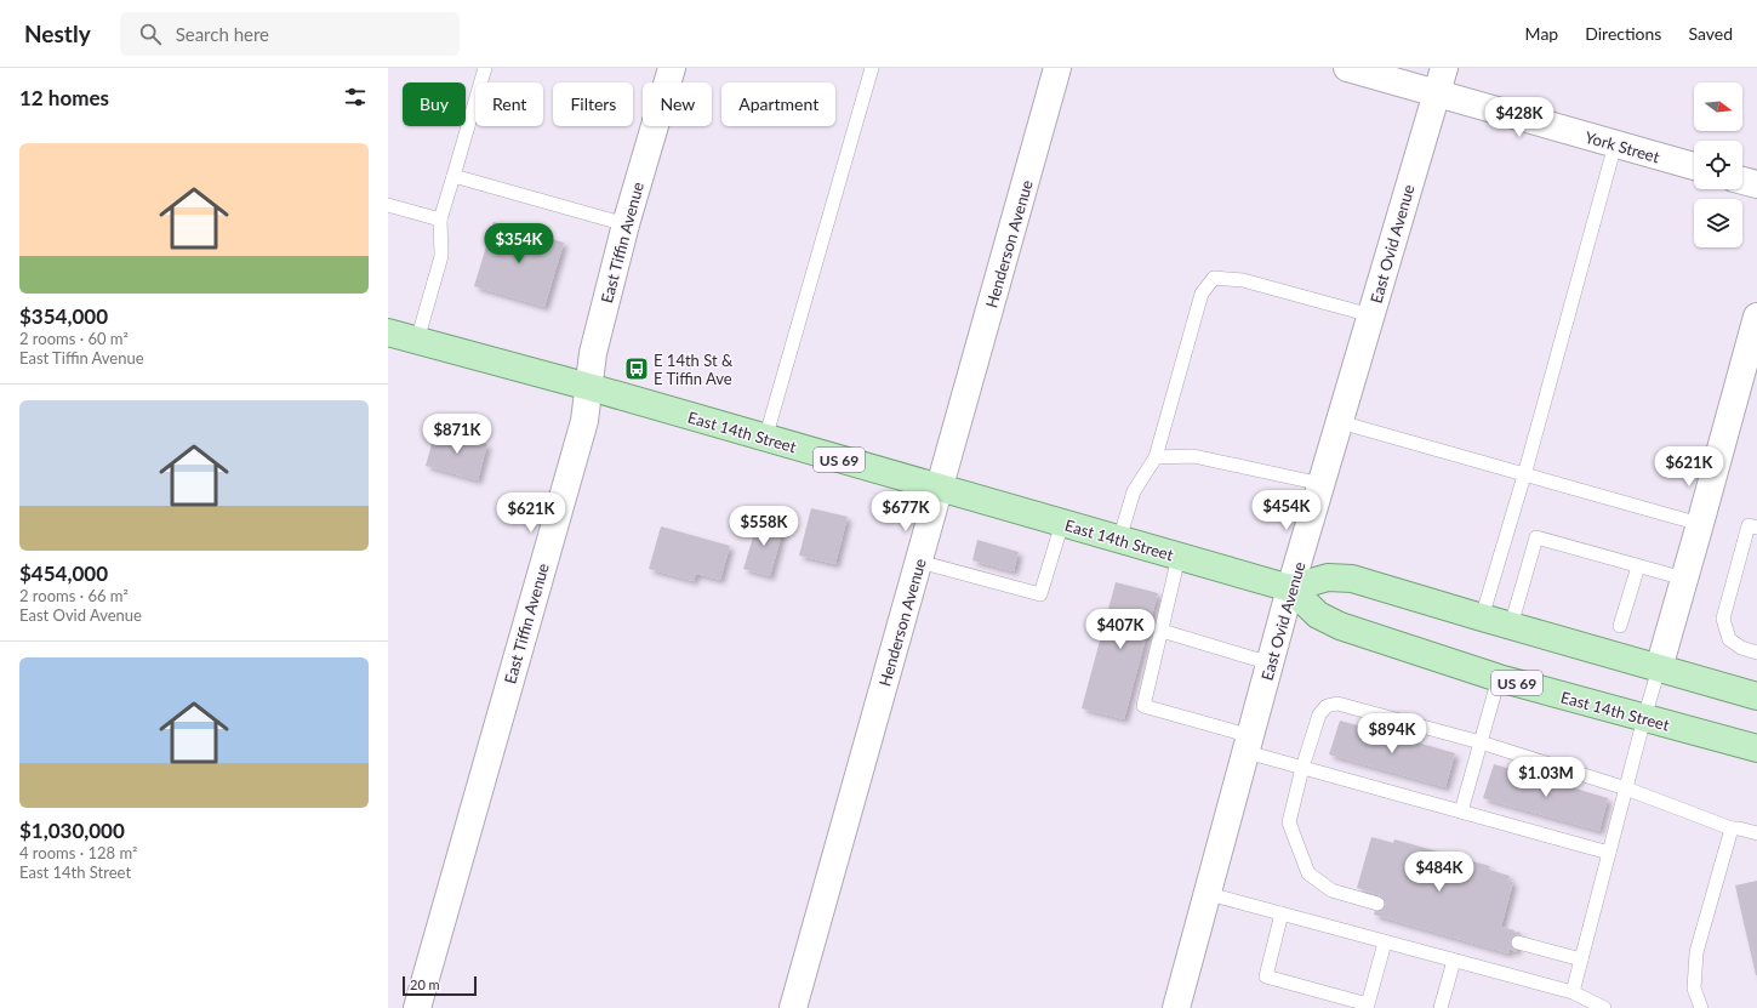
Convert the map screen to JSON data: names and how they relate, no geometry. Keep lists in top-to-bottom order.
{
  "streets": {
    "main road": ["East 14th Street", "US 69"],
    "street": [
      "York Street",
      "East Tiffin Avenue",
      "Henderson Avenue",
      "East Ovid Avenue"
    ]
  },
  "crossings": [
    ["York Street", "East Ovid Avenue"],
    ["East Tiffin Avenue", "East 14th Street"],
    ["Henderson Avenue", "East 14th Street"],
    ["East Ovid Avenue", "East 14th Street"]
  ],
  "places": {
    "bus stop": ["E 14th St & E Tiffin Ave"]
  },
  "scale_bar": "20 m",
  "north": "right",
  "page": {
    "header": "Nestly",
    "search": "Search here",
    "nav": ["Map", "Directions", "Saved"],
    "heading": "12 homes",
    "chip": [
      "Buy",
      "Rent",
      "Filters",
      "New",
      "Apartment"
    ],
    "price": [
      "$428K",
      "$354K",
      "$871K",
      "$621K",
      "$454K",
      "$677K",
      "$621K",
      "$558K",
      "$407K",
      "$894K",
      "$1.03M",
      "$484K"
    ],
    "list": [
      {
        "name": "$354,000",
        "note": "2 rooms · 60 m² · East Tiffin Avenue"
      },
      {
        "name": "$454,000",
        "note": "2 rooms · 66 m² · East Ovid Avenue"
      },
      {
        "name": "$1,030,000",
        "note": "4 rooms · 128 m² · East 14th Street"
      }
    ],
    "scale": "20 m"
  }
}
